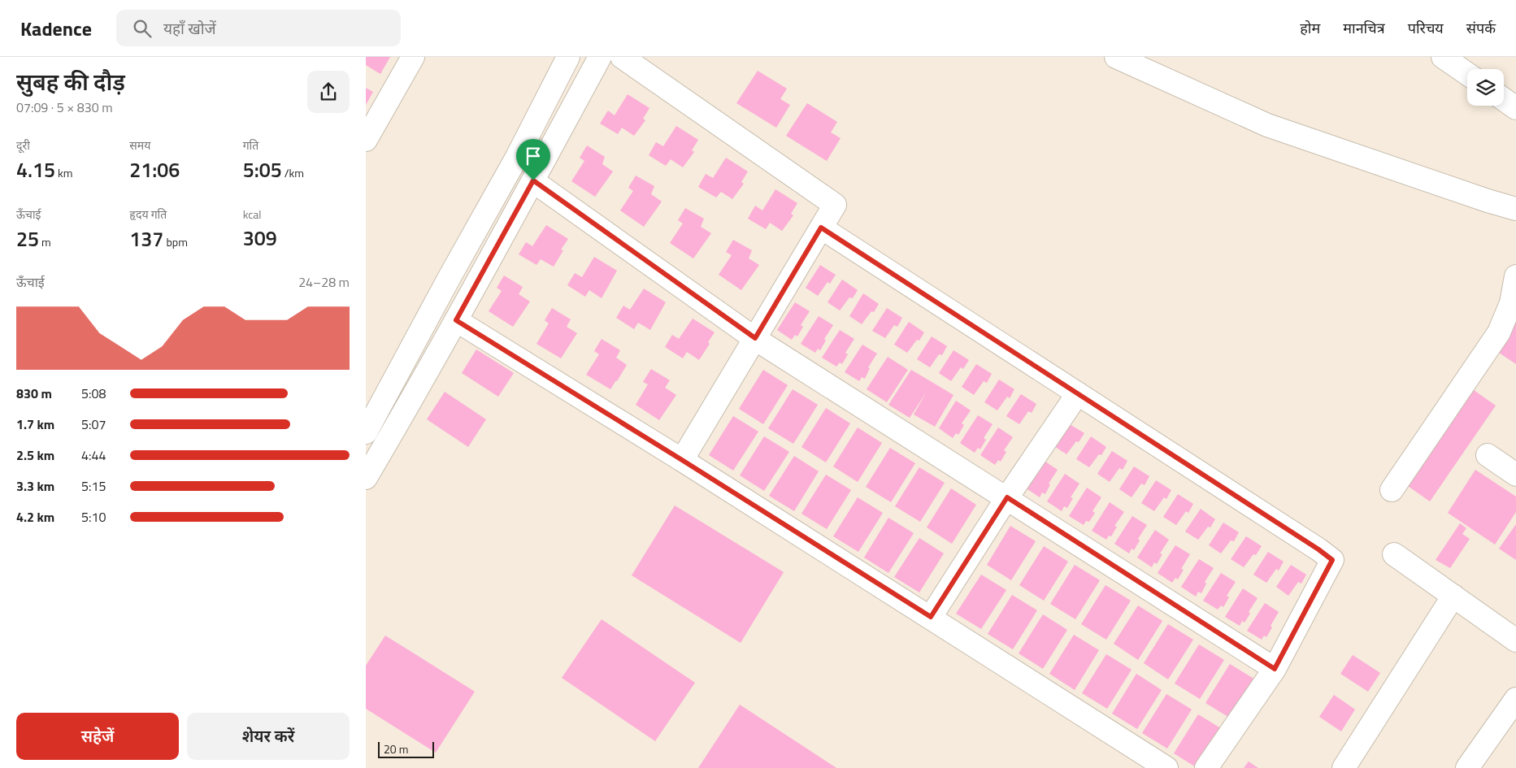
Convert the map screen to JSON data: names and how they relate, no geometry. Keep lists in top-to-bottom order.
{
  "scale_bar": "20 m",
  "page": {
    "header": "Kadence",
    "search": "यहाँ खोजें",
    "nav": [
      "होम",
      "मानचित्र",
      "परिचय",
      "संपर्क"
    ],
    "heading": ["सुबह की दौड़", "07:09 · 5 × 830 m"],
    "stats": [
      ["दूरी", "4.15 km"],
      ["समय", "21:06"],
      ["गति", "5:05 /km"],
      ["ऊँचाई", "25 m"],
      ["हृदय गति", "137 bpm"],
      ["kcal", "309"]
    ],
    "chart": ["ऊँचाई", "24–28 m"],
    "list": [
      {
        "name": "830 m",
        "note": "5:08"
      },
      {
        "name": "1.7 km",
        "note": "5:07"
      },
      {
        "name": "2.5 km",
        "note": "4:44"
      },
      {
        "name": "3.3 km",
        "note": "5:15"
      },
      {
        "name": "4.2 km",
        "note": "5:10"
      }
    ],
    "buttons": ["सहेजें", "शेयर करें"],
    "scale": "20 m"
  }
}
